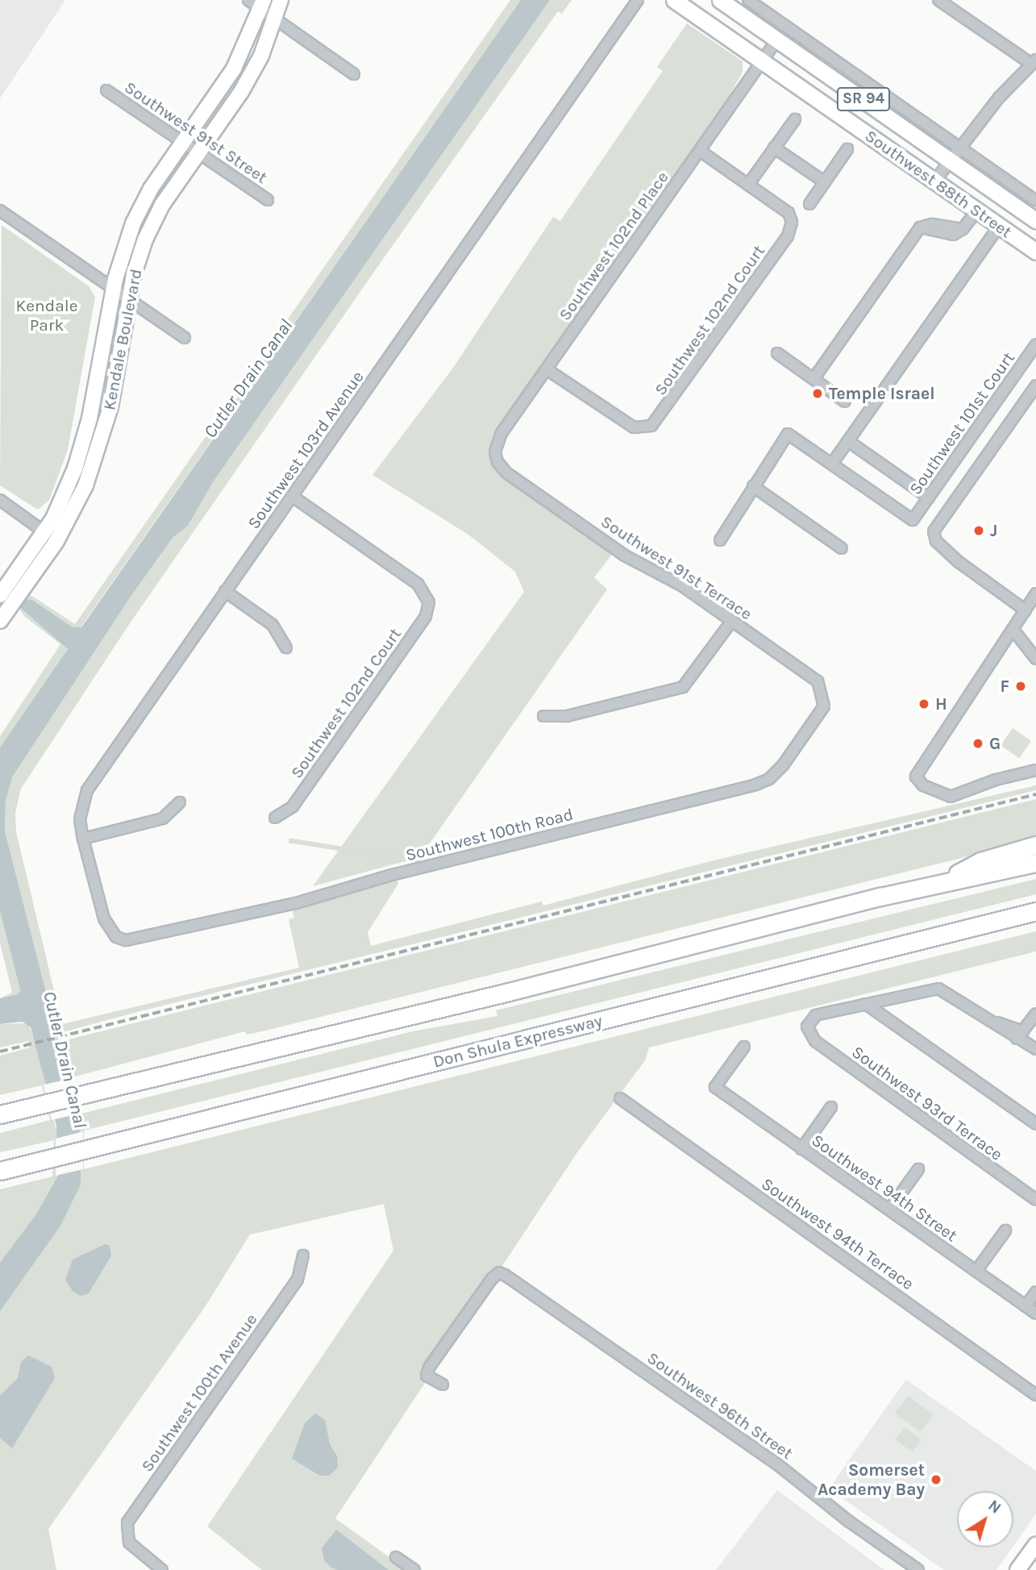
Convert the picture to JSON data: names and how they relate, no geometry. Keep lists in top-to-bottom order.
{
  "streets": {
    "highway": ["Don Shula Expressway"],
    "main road": ["SR 94", "Southwest 88th Street"],
    "street": [
      "Southwest 91st Street",
      "Southwest 102nd Place",
      "Southwest 102nd Court",
      "Kendale Boulevard",
      "Southwest 101st Court",
      "Southwest 103rd Avenue",
      "Southwest 91st Terrace",
      "Southwest 100th Road",
      "Southwest 93rd Terrace",
      "Southwest 94th Street",
      "Southwest 94th Terrace",
      "Southwest 100th Avenue",
      "Southwest 96th Street"
    ]
  },
  "crossings": [
    ["Southwest 91st Street", "Kendale Boulevard"],
    ["Southwest 88th Street", "Southwest 102nd Place"],
    ["Southwest 102nd Place", "Southwest 102nd Court"],
    ["Southwest 102nd Place", "Southwest 91st Terrace"],
    ["Southwest 102nd Court", "Southwest 103rd Avenue"],
    ["Southwest 103rd Avenue", "Southwest 100th Road"],
    ["Southwest 91st Terrace", "Southwest 100th Road"]
  ],
  "water": ["Cutler Drain Canal"],
  "parks": ["Kendale Park"],
  "places": [
    "Temple Israel",
    "J",
    "F",
    "H",
    "G",
    "Somerset Academy Bay"
  ],
  "north": "top right"
}
